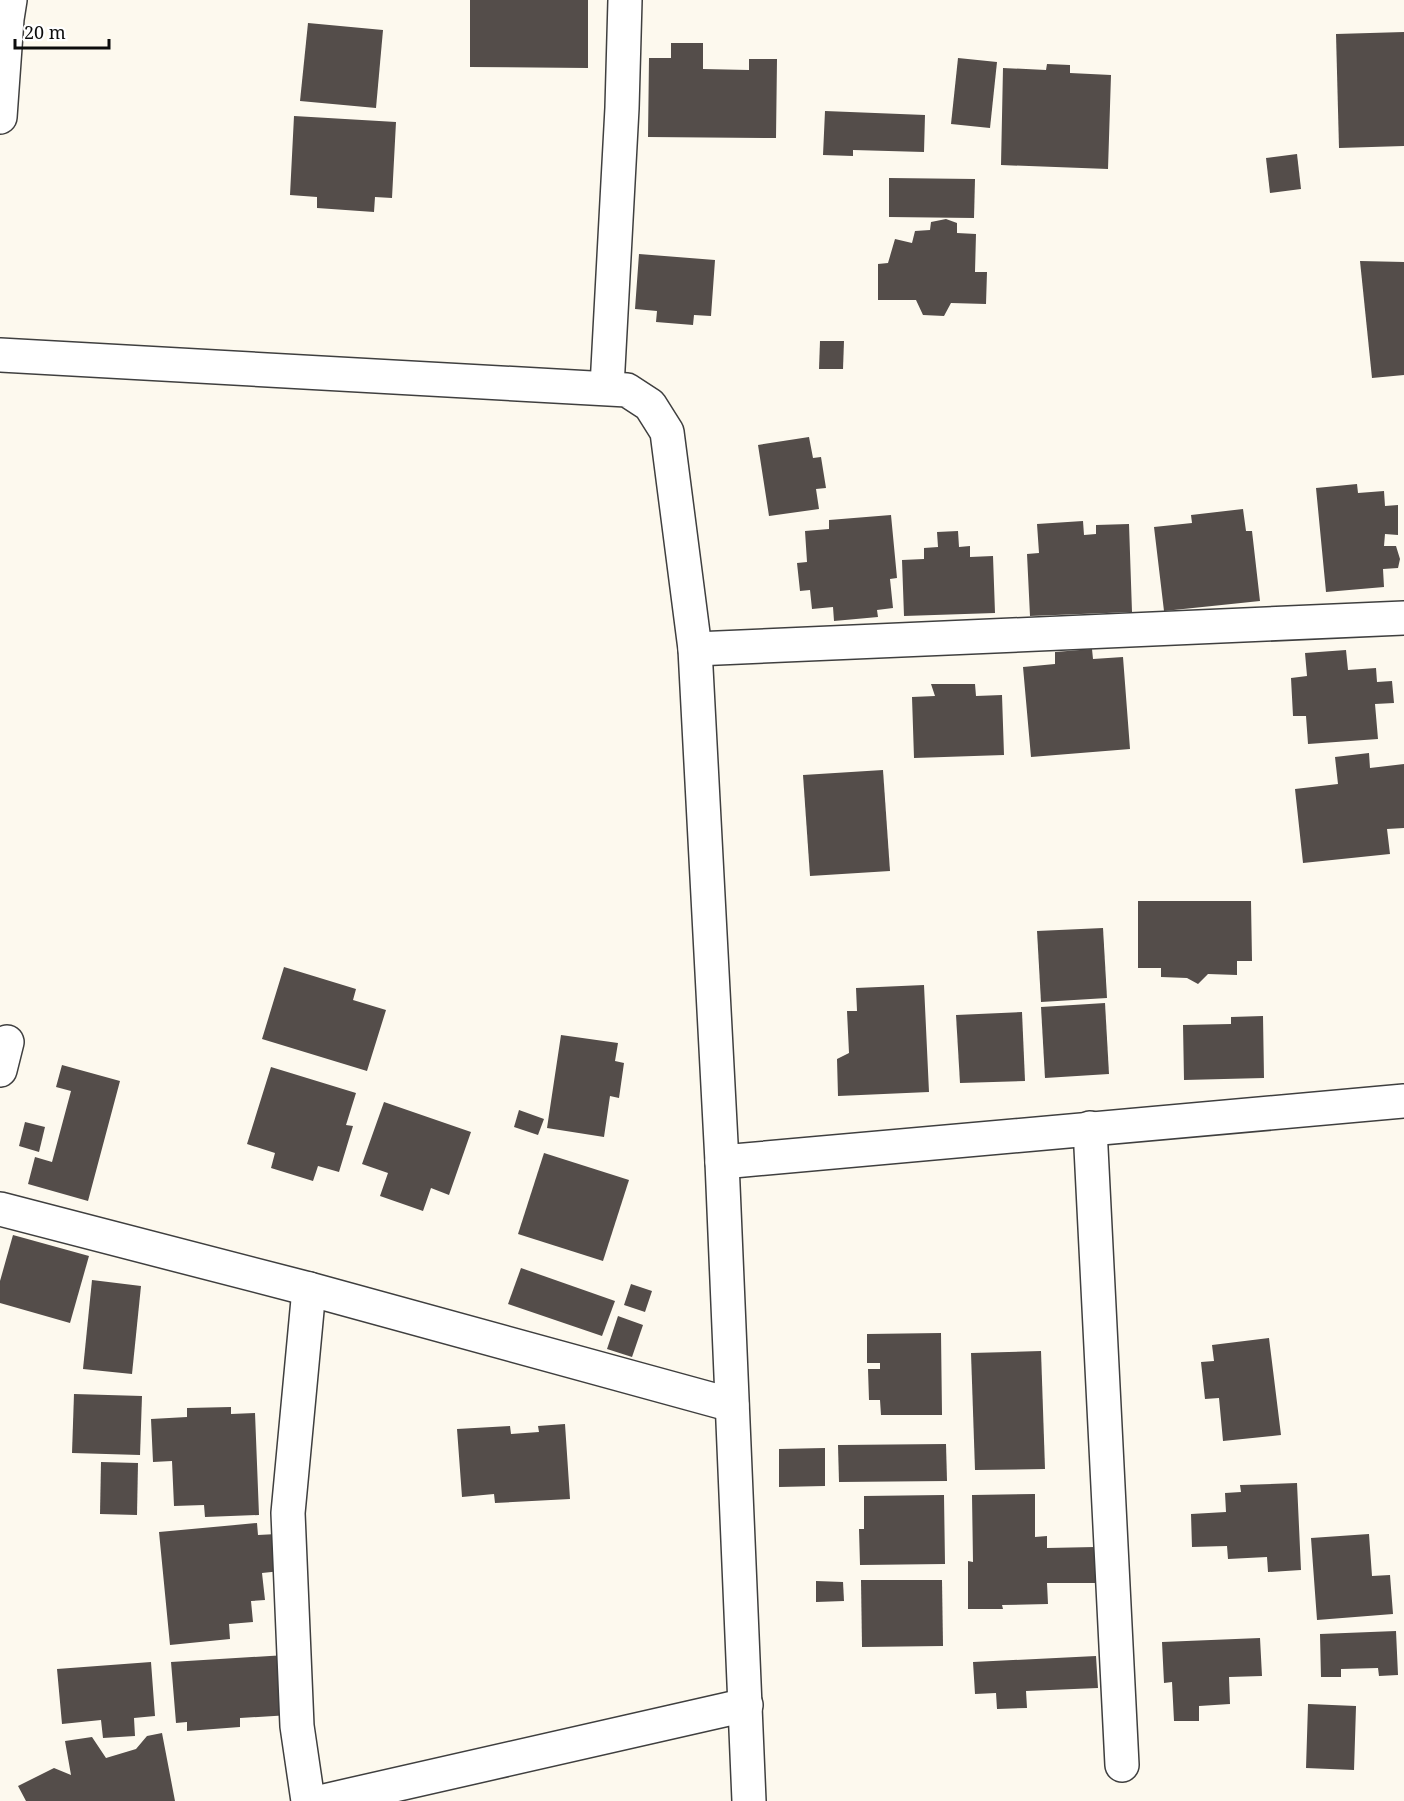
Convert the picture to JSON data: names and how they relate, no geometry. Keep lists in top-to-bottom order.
{
  "scale_bar": "20 m"
}
